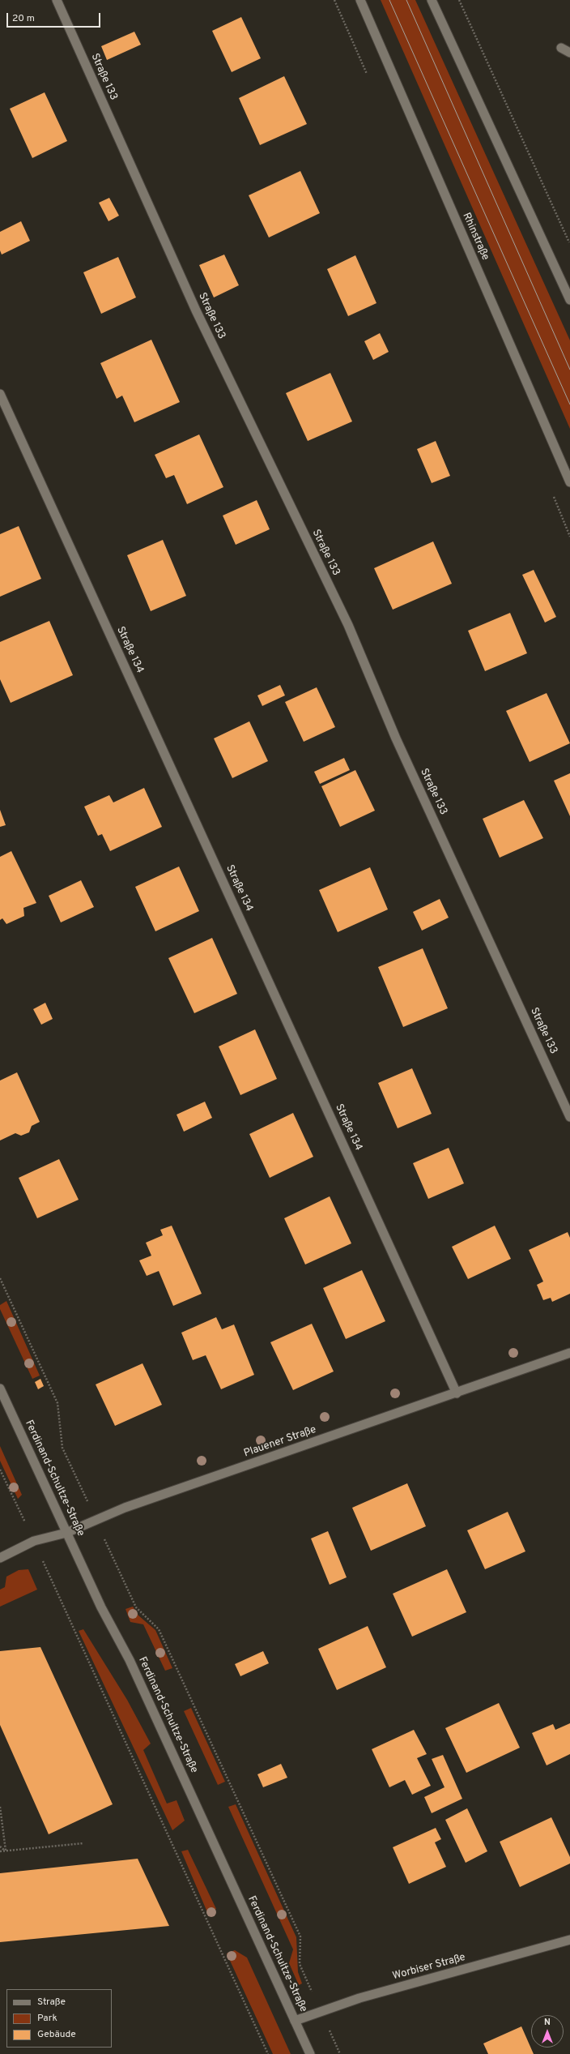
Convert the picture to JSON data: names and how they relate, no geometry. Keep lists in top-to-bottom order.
{
  "streets": {
    "street": [
      "Straße 133",
      "Rhinstraße",
      "Straße 134",
      "Plauener Straße",
      "Ferdinand-Schultze-Straße",
      "Worbiser Straße"
    ]
  },
  "crossings": [
    ["Straße 134", "Plauener Straße"],
    ["Plauener Straße", "Ferdinand-Schultze-Straße"],
    ["Ferdinand-Schultze-Straße", "Worbiser Straße"]
  ],
  "legend": ["Straße", "Park", "Gebäude"],
  "scale_bar": "20 m",
  "north": "top"
}
